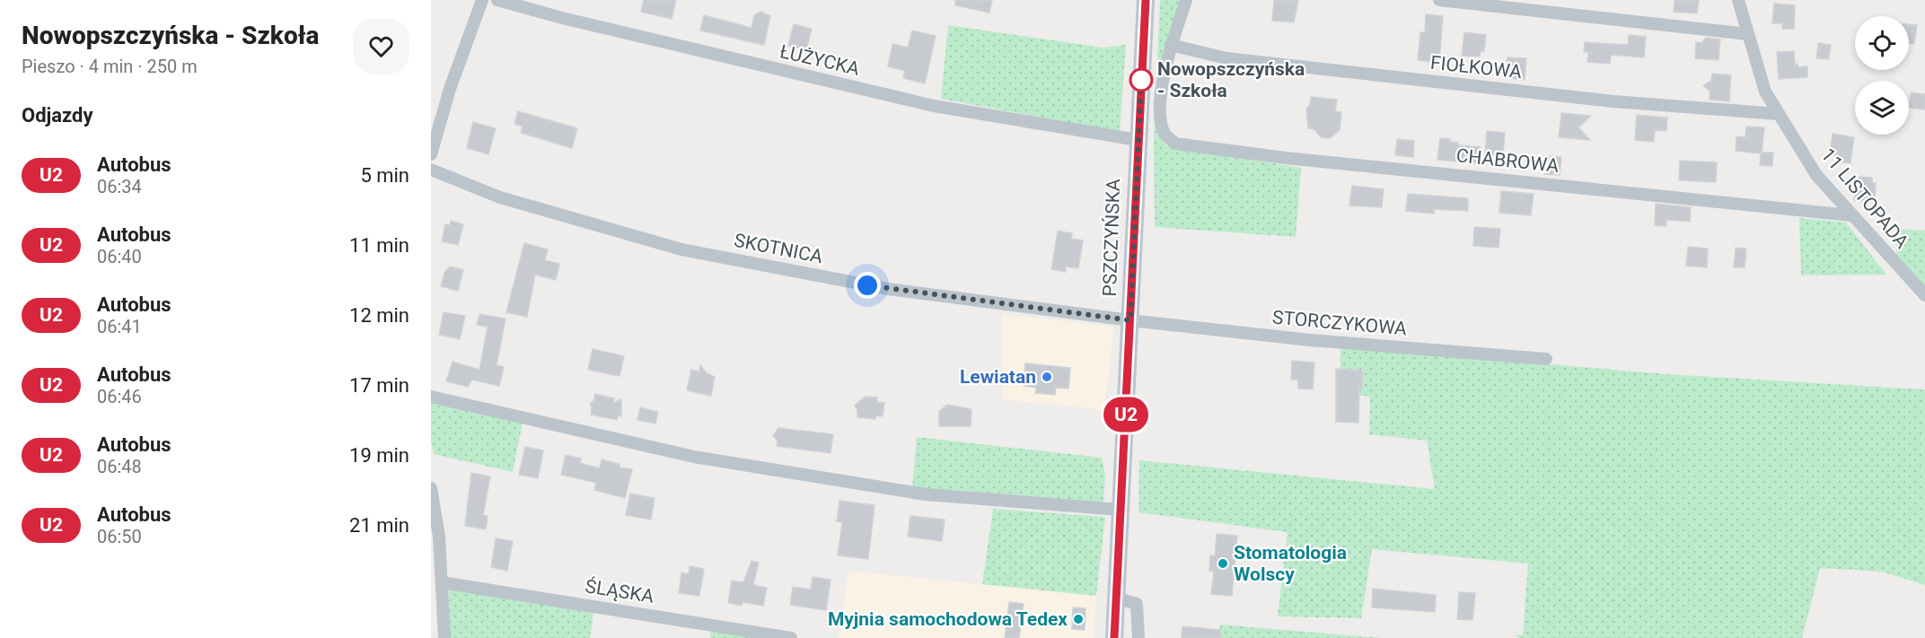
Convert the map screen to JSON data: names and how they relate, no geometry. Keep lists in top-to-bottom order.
{
  "streets": {
    "main road": ["PSZCZYŃSKA"],
    "street": [
      "ŁUŻYCKA",
      "FIOŁKOWA",
      "CHABROWA",
      "11 LISTOPADA",
      "SKOTNICA",
      "STORCZYKOWA",
      "ŚLĄSKA"
    ]
  },
  "crossings": [
    ["ŁUŻYCKA", "PSZCZYŃSKA"],
    ["FIOŁKOWA", "CHABROWA"],
    ["FIOŁKOWA", "11 LISTOPADA"],
    ["CHABROWA", "11 LISTOPADA"],
    ["PSZCZYŃSKA", "SKOTNICA"],
    ["PSZCZYŃSKA", "STORCZYKOWA"],
    ["SKOTNICA", "STORCZYKOWA"]
  ],
  "places": [
    "Nowopszczyńska - Szkoła",
    "Lewiatan",
    "Stomatologia Wolscy",
    "Myjnia samochodowa Tedex"
  ],
  "lines": ["bus line U2"],
  "page": {
    "heading": [
      ["Nowopszczyńska - Szkoła", "Pieszo · 4 min · 250 m"],
      "Odjazdy"
    ],
    "on_map": "U2",
    "list": [
      {
        "mark": "U2",
        "name": "Autobus",
        "note": "06:34",
        "value": "5 min"
      },
      {
        "mark": "U2",
        "name": "Autobus",
        "note": "06:40",
        "value": "11 min"
      },
      {
        "mark": "U2",
        "name": "Autobus",
        "note": "06:41",
        "value": "12 min"
      },
      {
        "mark": "U2",
        "name": "Autobus",
        "note": "06:46",
        "value": "17 min"
      },
      {
        "mark": "U2",
        "name": "Autobus",
        "note": "06:48",
        "value": "19 min"
      },
      {
        "mark": "U2",
        "name": "Autobus",
        "note": "06:50",
        "value": "21 min"
      }
    ]
  }
}
